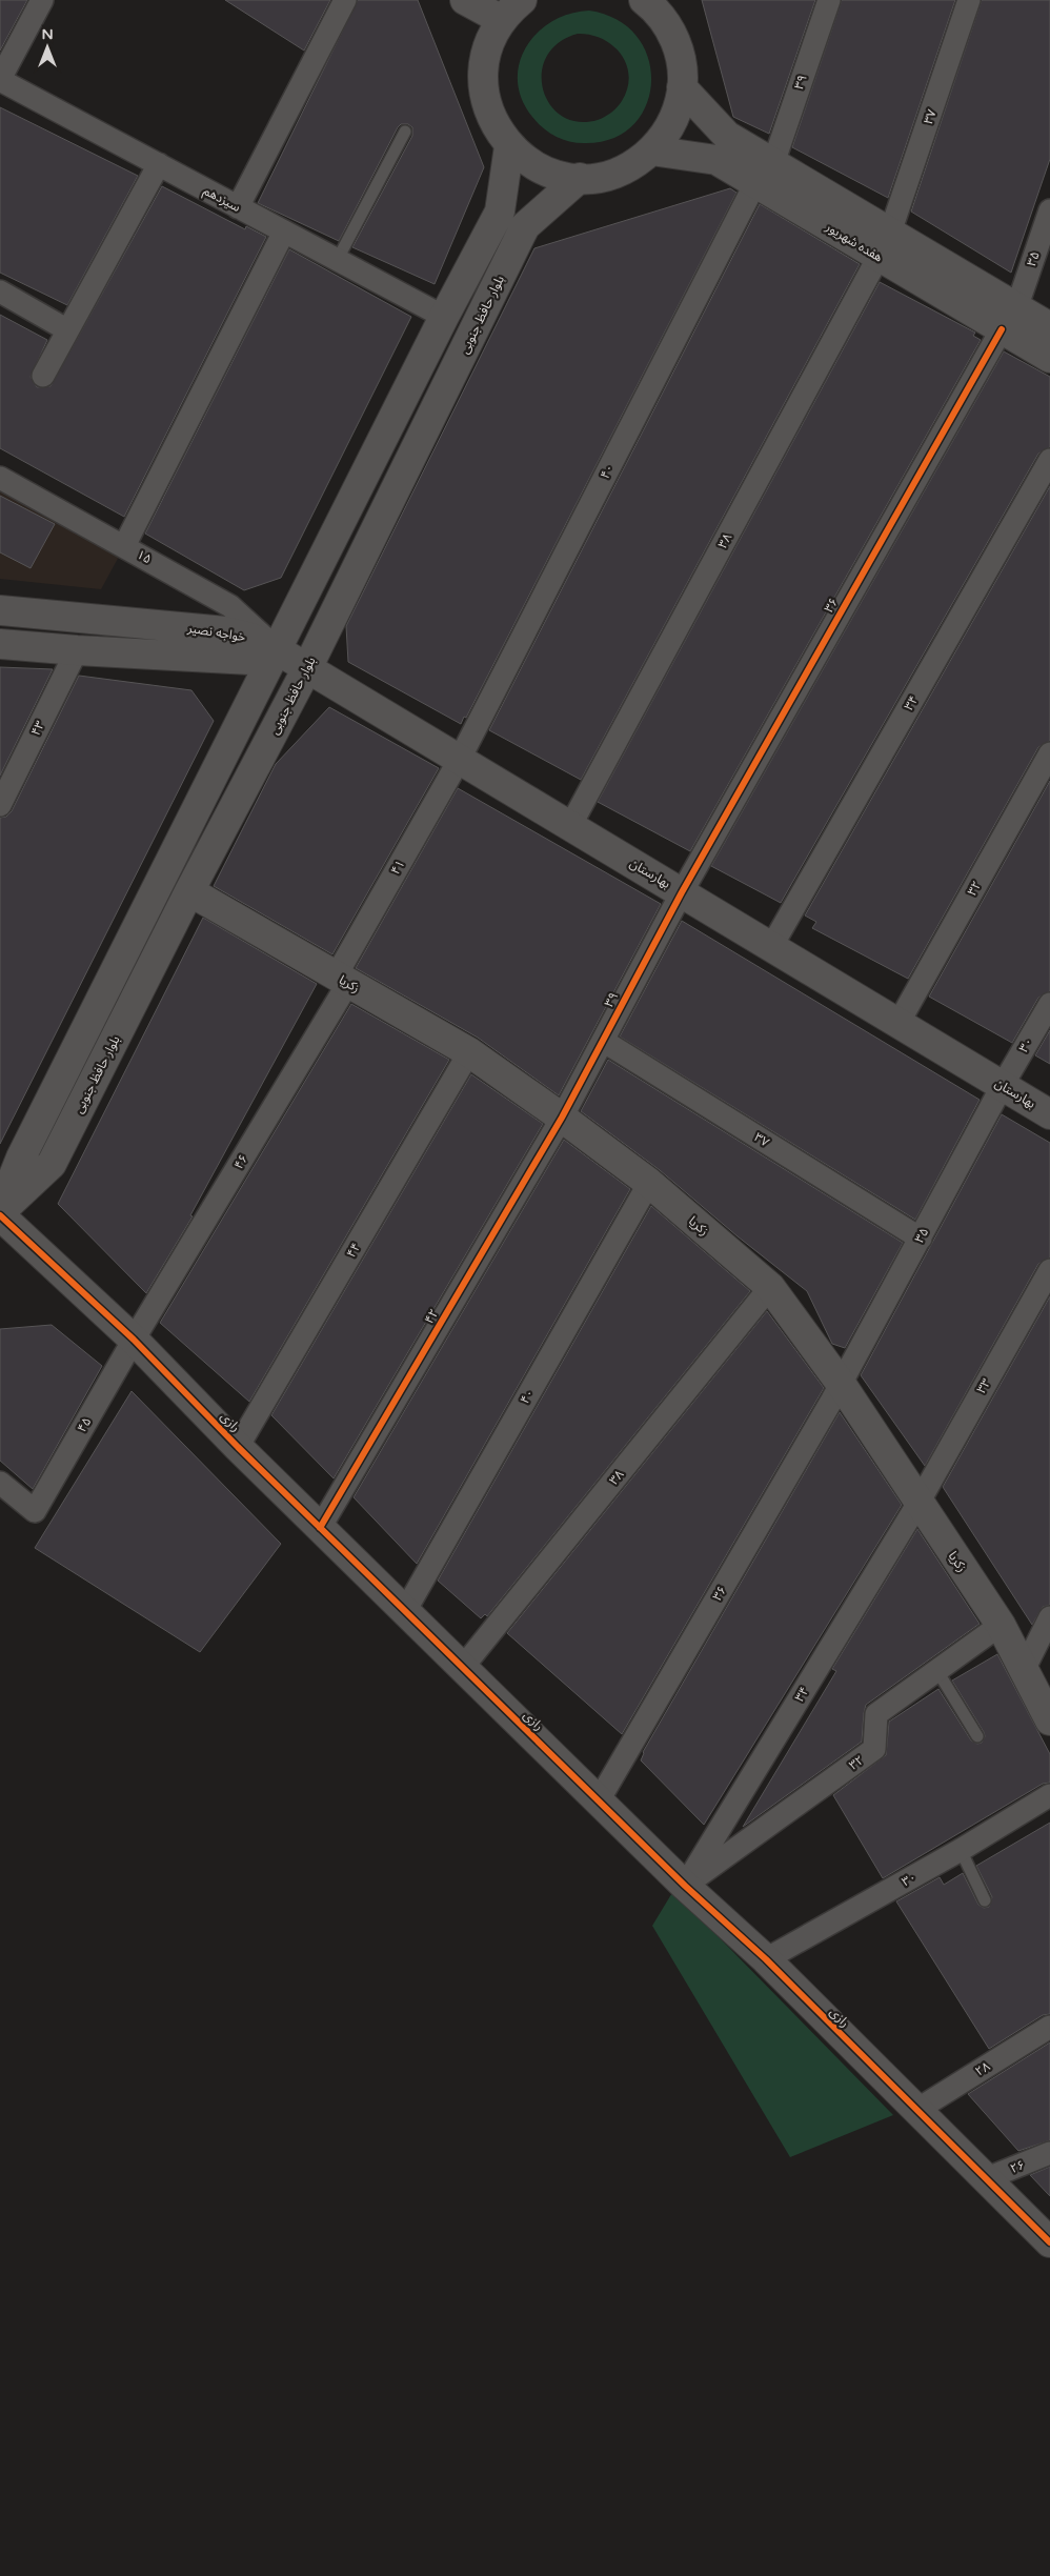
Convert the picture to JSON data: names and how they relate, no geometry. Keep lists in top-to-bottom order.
{
  "streets": {
    "main road": [
      "هفده شهریور",
      "بلوار حافظ جنوبی",
      "خواجه نصیر",
      "بهارستان",
      "زکریا",
      "رازی"
    ],
    "street": [
      "۳۹",
      "۳۷",
      "سیزدهم",
      "۳۵",
      "۴۰",
      "۳۸",
      "۱۵",
      "۳۶",
      "۳۴",
      "۴۳",
      "۴۱",
      "۳۲",
      "۳۰",
      "۴۶",
      "۴۴",
      "۴۲",
      "۳۳",
      "۴۵",
      "۲۸",
      "۲۶"
    ]
  },
  "crossings": [
    ["۳۹", "۳۷"],
    ["۳۹", "هفده شهریور"],
    ["۳۹", "۴۰"],
    ["۳۹", "۳۶"],
    ["۳۹", "بهارستان"],
    ["۳۹", "زکریا"],
    ["۳۹", "۴۲"],
    ["۳۷", "هفده شهریور"],
    ["۳۷", "۳۵"],
    ["۳۷", "۳۸"],
    ["هفده شهریور", "۳۵"],
    ["هفده شهریور", "۴۰"],
    ["هفده شهریور", "۳۸"],
    ["هفده شهریور", "۳۶"],
    ["۳۵", "۳۶"],
    ["۳۵", "بهارستان"],
    ["۳۵", "زکریا"],
    ["۳۵", "۳۰"],
    ["بلوار حافظ جنوبی", "بهارستان"],
    ["بلوار حافظ جنوبی", "زکریا"],
    ["بلوار حافظ جنوبی", "رازی"],
    ["۴۰", "۴۱"],
    ["۴۰", "بهارستان"],
    ["۴۰", "زکریا"],
    ["۴۰", "رازی"],
    ["۳۸", "بهارستان"],
    ["۳۸", "زکریا"],
    ["۳۸", "رازی"],
    ["۱۵", "خواجه نصیر"],
    ["۱۵", "بهارستان"],
    ["۳۶", "بهارستان"],
    ["۳۶", "زکریا"],
    ["۳۶", "رازی"],
    ["خواجه نصیر", "۴۳"],
    ["خواجه نصیر", "بهارستان"],
    ["۳۴", "بهارستان"],
    ["۳۴", "۳۲"],
    ["۳۴", "زکریا"],
    ["۳۴", "۳۳"],
    ["۳۴", "رازی"],
    ["۴۱", "بهارستان"],
    ["۴۱", "زکریا"],
    ["۴۱", "۴۶"],
    ["بهارستان", "۳۲"],
    ["بهارستان", "۳۰"],
    ["۳۲", "زکریا"],
    ["۳۲", "رازی"],
    ["زکریا", "۴۶"],
    ["زکریا", "۴۴"],
    ["زکریا", "۴۲"],
    ["زکریا", "۳۳"],
    ["۳۰", "رازی"],
    ["۴۶", "رازی"],
    ["۴۶", "۴۵"],
    ["۴۴", "رازی"],
    ["۴۲", "رازی"],
    ["رازی", "۴۵"],
    ["رازی", "۲۸"],
    ["رازی", "۲۶"]
  ],
  "north": "top"
}
